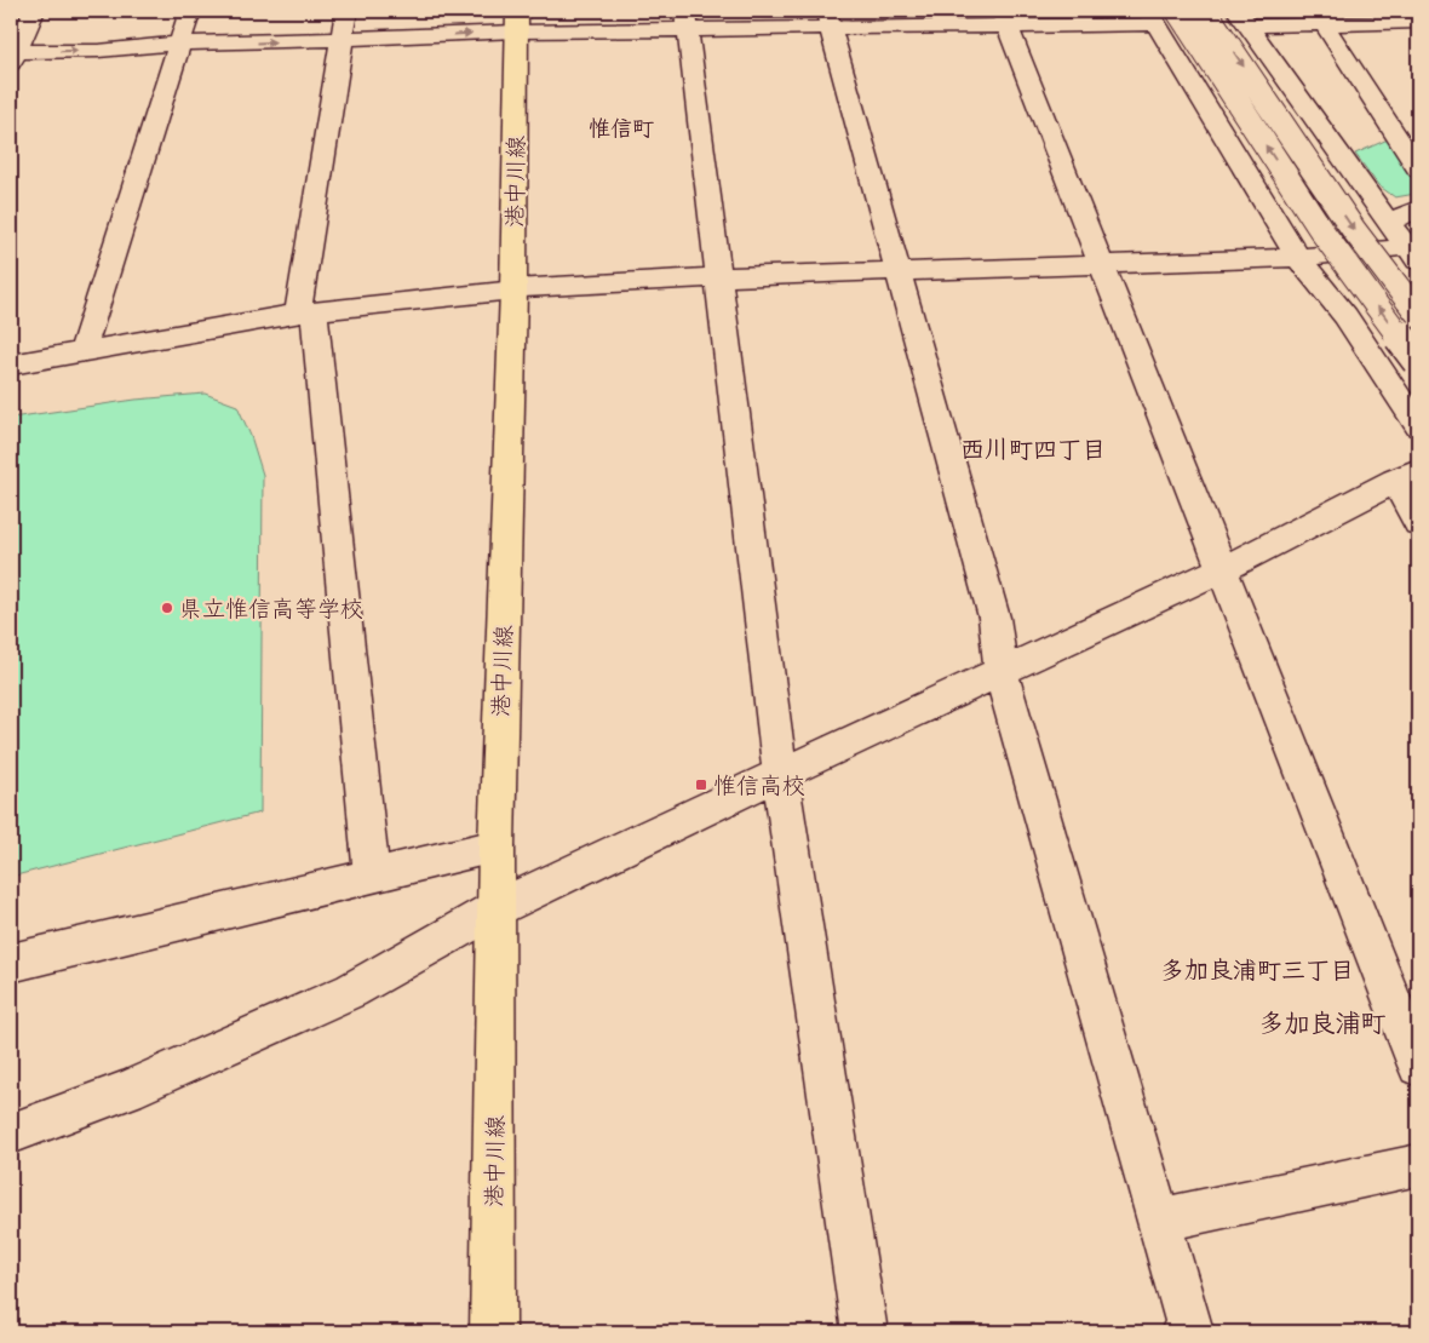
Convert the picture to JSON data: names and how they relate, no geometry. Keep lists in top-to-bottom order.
{
  "streets": {
    "main road": ["港中川線"]
  },
  "districts": [
    "惟信町",
    "西川町四丁目",
    "多加良浦町三丁目",
    "多加良浦町"
  ],
  "places": {
    "other": ["県立惟信高等学校"],
    "transit": ["惟信高校"]
  }
}
